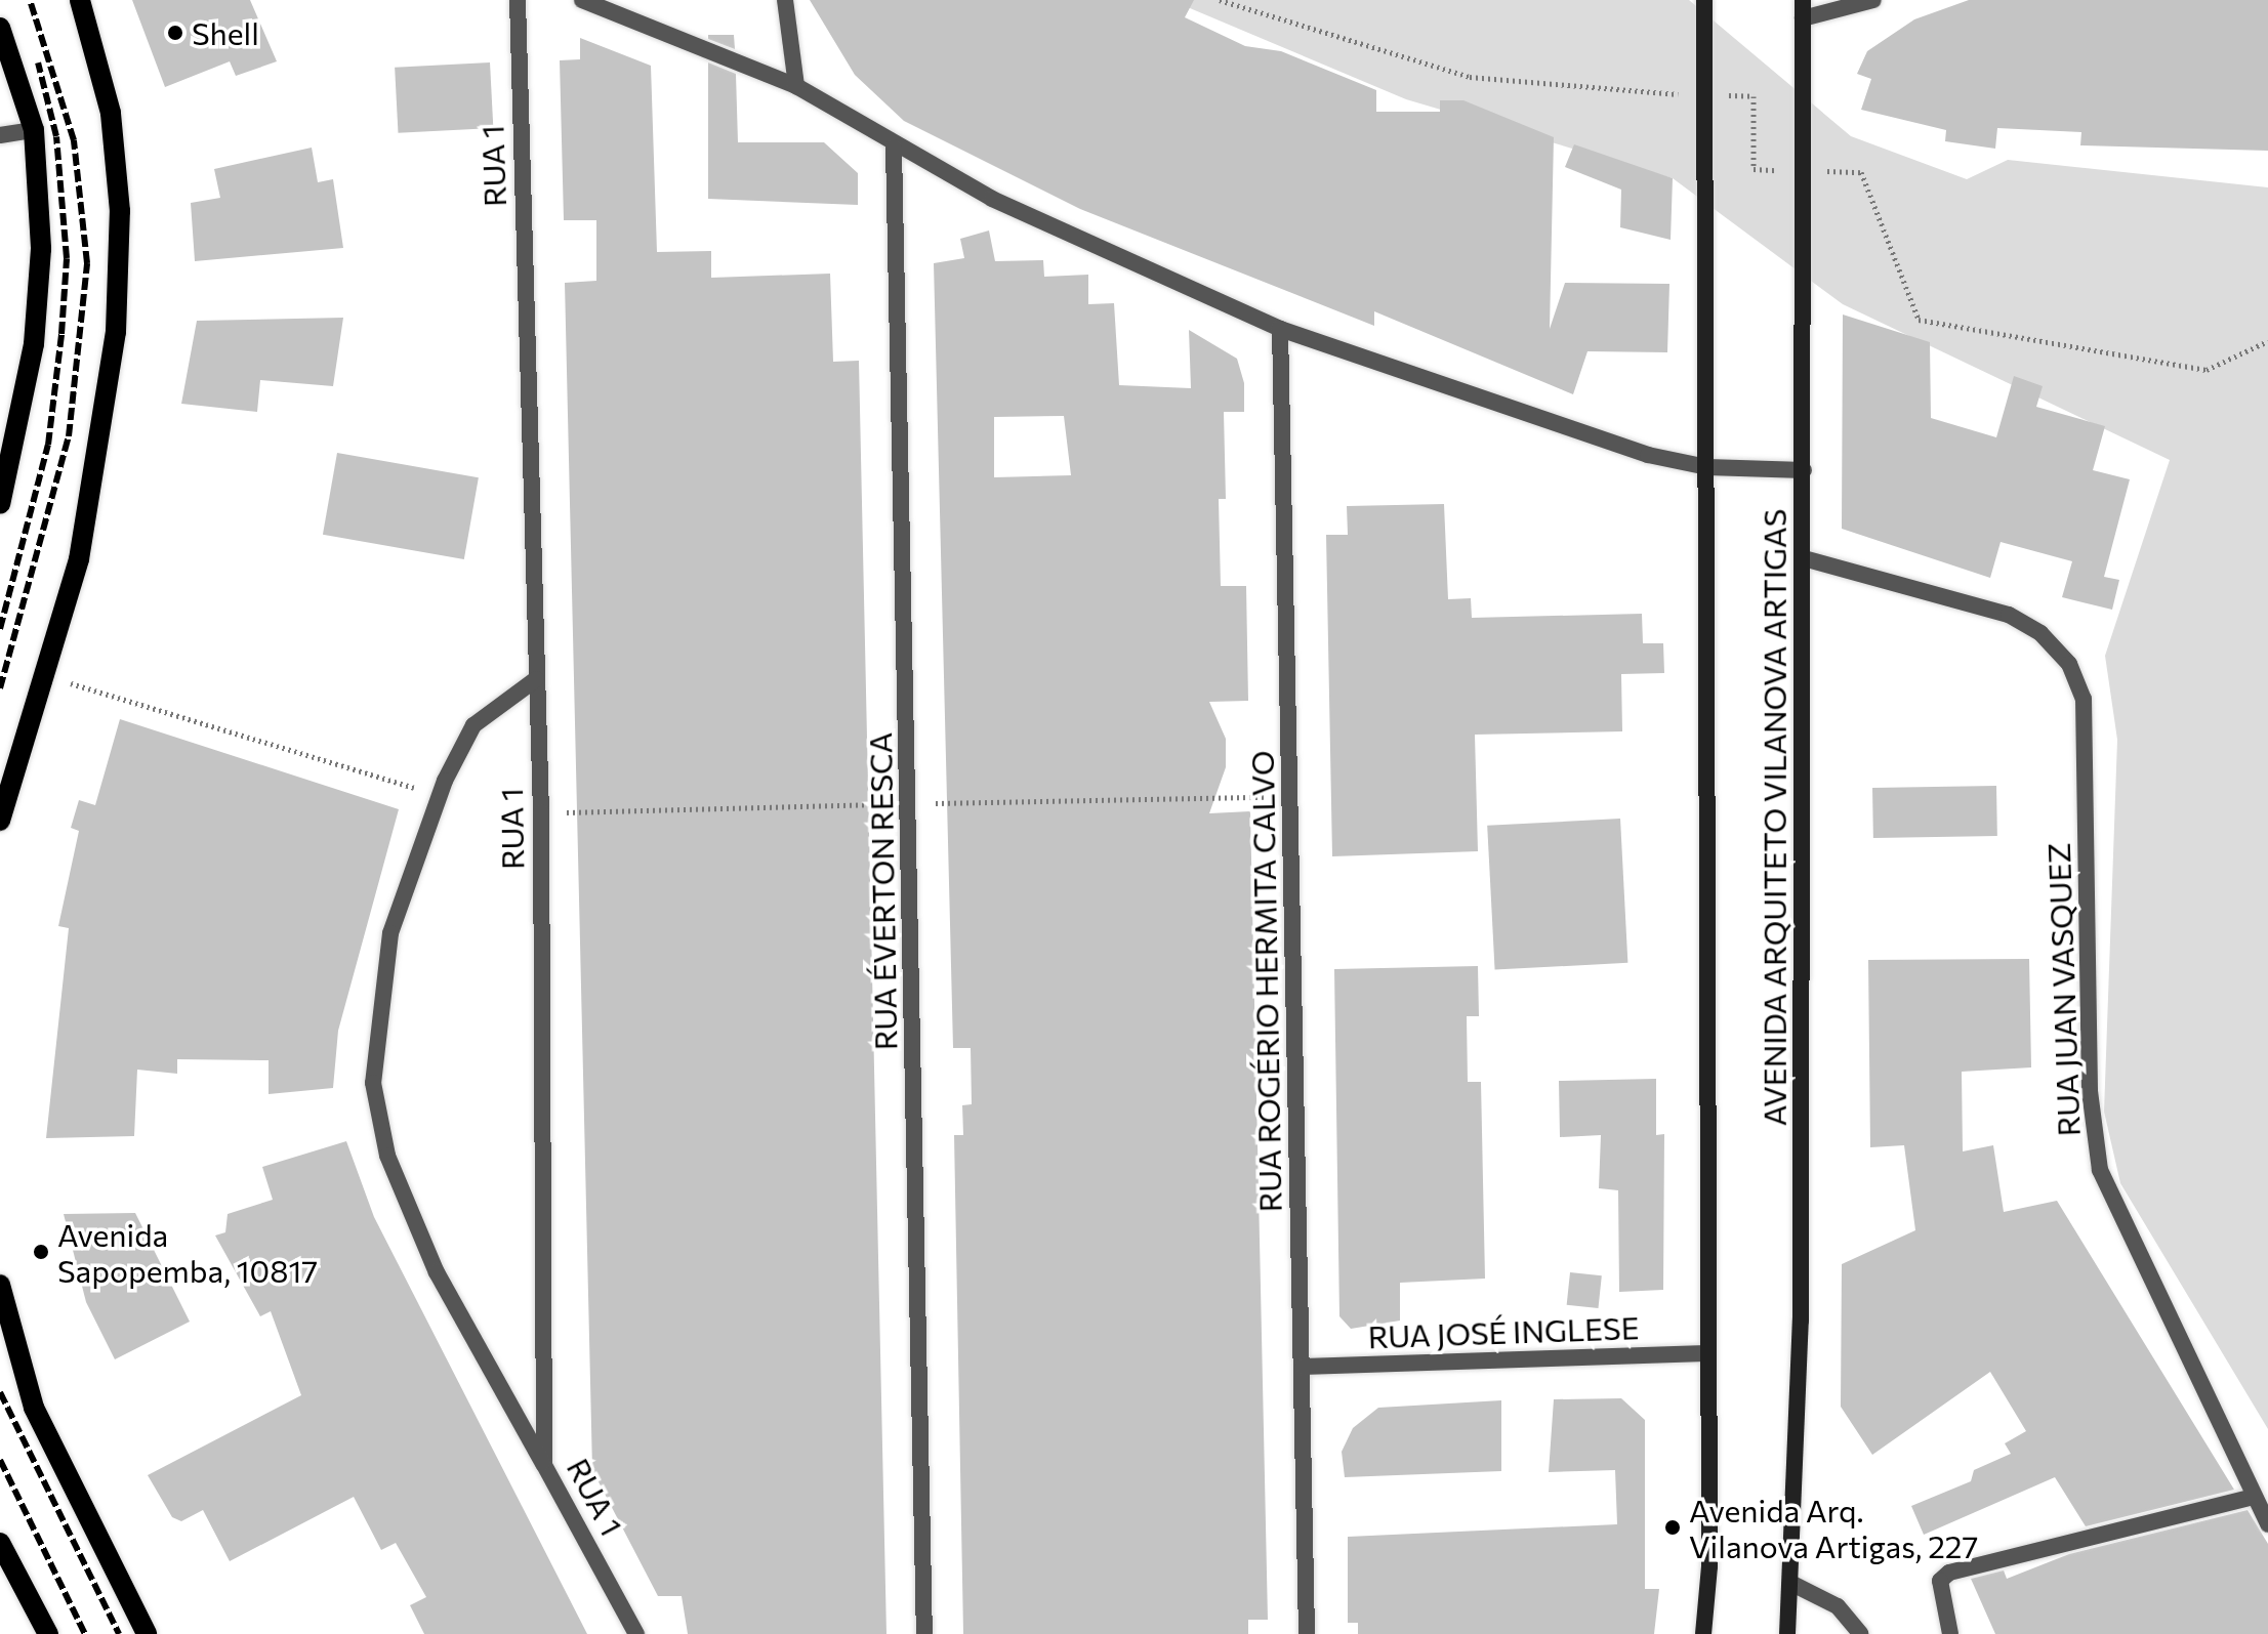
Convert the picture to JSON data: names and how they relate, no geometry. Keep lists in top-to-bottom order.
{
  "streets": {
    "main road": ["AVENIDA ARQUITETO VILANOVA ARTIGAS"],
    "street": [
      "RUA 1",
      "RUA ÉVERTON RESCA",
      "RUA ROGÉRIO HERMITA CALVO",
      "RUA JUAN VASQUEZ",
      "RUA JOSÉ INGLESE"
    ]
  },
  "crossings": [
    ["AVENIDA ARQUITETO VILANOVA ARTIGAS", "RUA JUAN VASQUEZ"],
    ["RUA ROGÉRIO HERMITA CALVO", "RUA JOSÉ INGLESE"]
  ],
  "places": ["Shell", "Avenida Sapopemba, 10817", "Avenida Arq. Vilanova Artigas, 227"]
}
